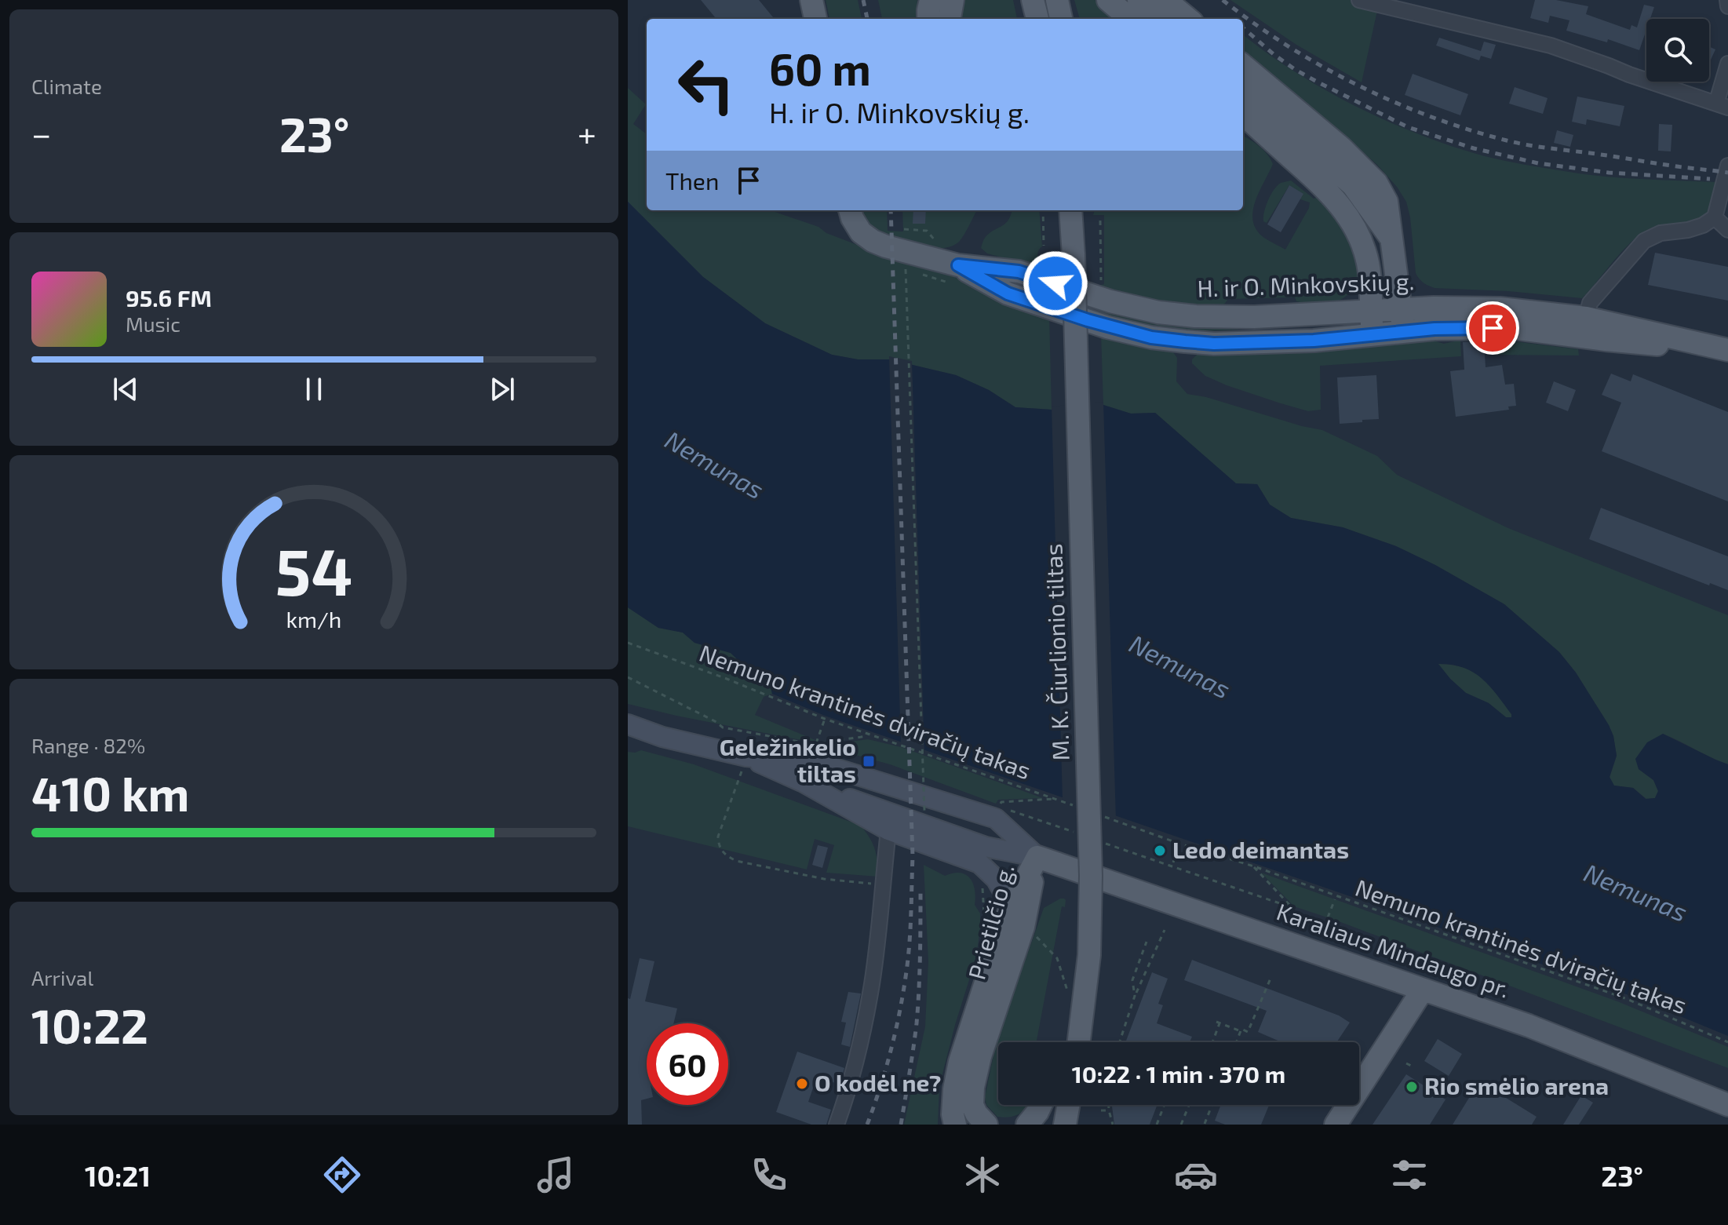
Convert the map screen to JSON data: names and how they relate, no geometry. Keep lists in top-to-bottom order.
{
  "streets": {
    "main road": [
      "H. ir O. Minkovskių g.",
      "M. K. Čiurlionio tiltas",
      "Prietilčio g.",
      "Karaliaus Mindaugo pr."
    ],
    "path": ["Nemuno krantinės dviračių takas"]
  },
  "crossings": [
    ["Prietilčio g.", "Karaliaus Mindaugo pr."]
  ],
  "water": ["Nemunas"],
  "places": {
    "transit": ["Geležinkelio tiltas"],
    "other": ["Ledo deimantas", "O kodėl ne?", "Rio smėlio arena"]
  },
  "page": {
    "tile": [
      "Climate",
      ["Range · 82%", "410 km"],
      ["Arrival", "10:22"]
    ],
    "turn": ["60 m", "H. ir O. Minkovskių g."],
    "heat": ["−", "23°", "+"],
    "then": "Then",
    "song": ["95.6 FM", "Music"],
    "limit": "60",
    "trip": "10:22 · 1 min · 370 m",
    "tabs": ["10:21", "23°"],
    "gauge": ["54", "km/h"]
  }
}
